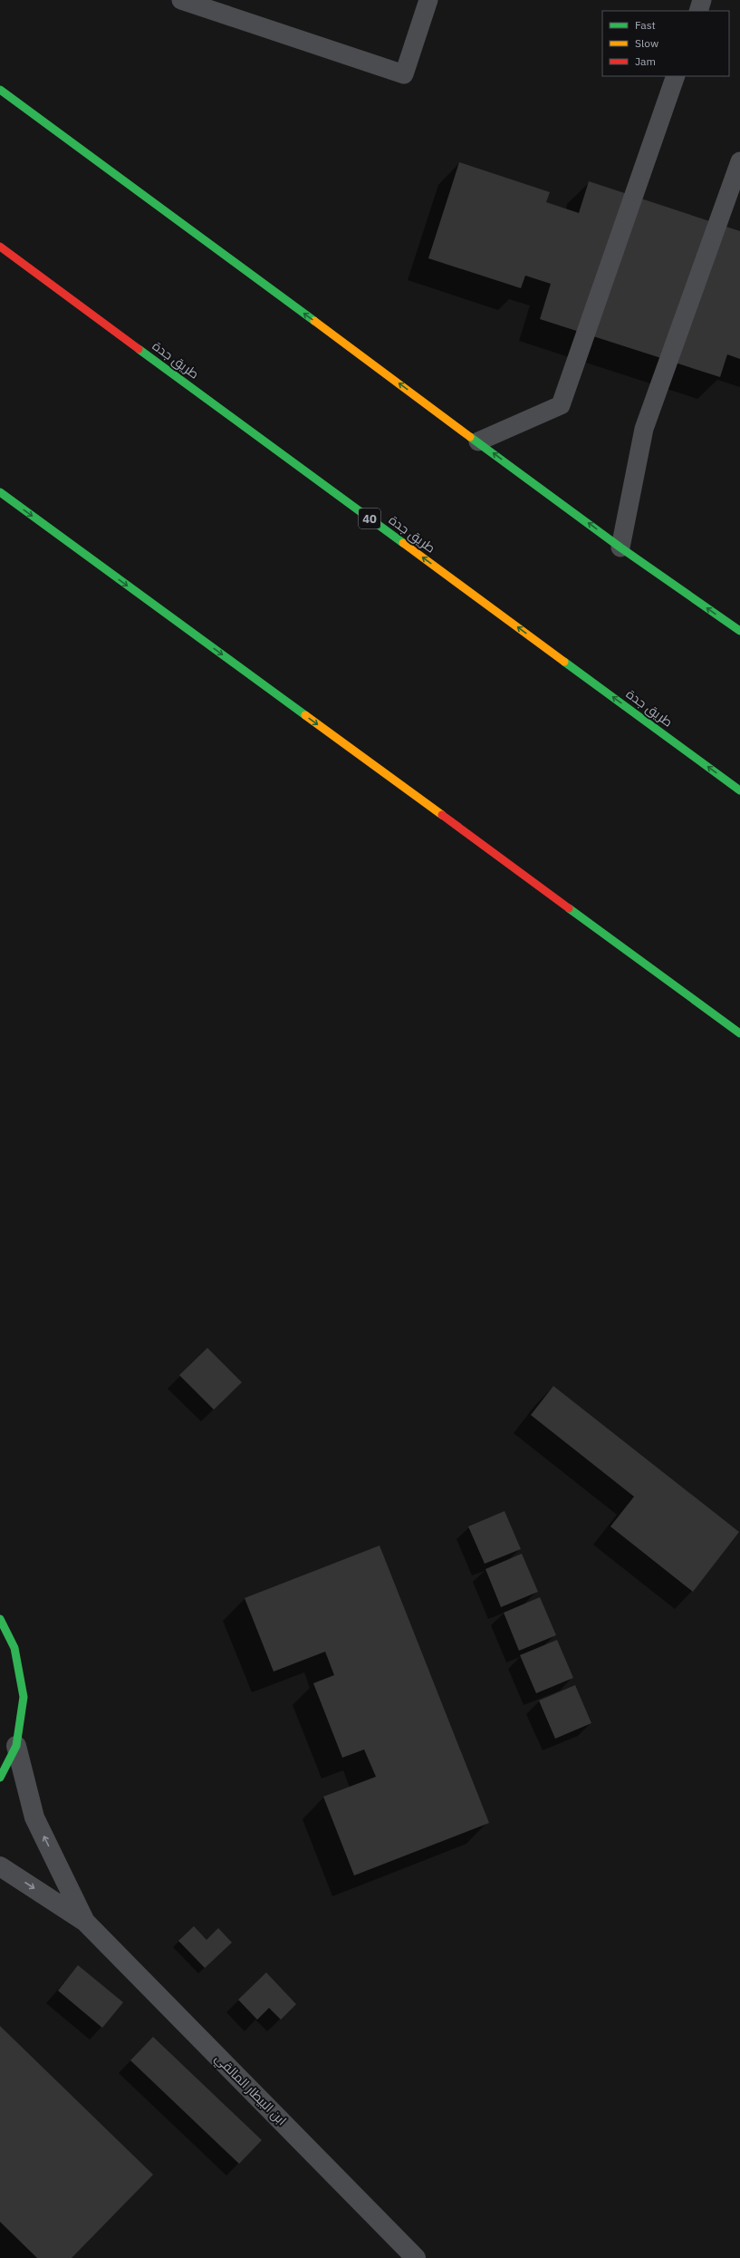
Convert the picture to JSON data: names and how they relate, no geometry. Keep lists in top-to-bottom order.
{
  "streets": {
    "main road": ["طريق جدة", "40"],
    "street": ["ابن البيطار المالقي"]
  },
  "one_way": ["طريق جدة"],
  "legend": ["Fast", "Slow", "Jam"]
}
